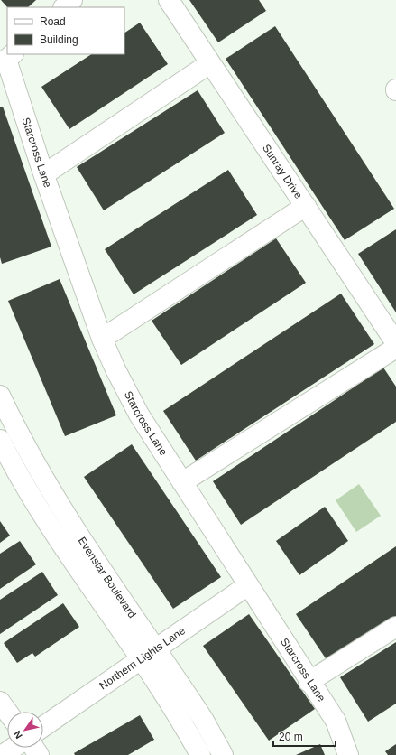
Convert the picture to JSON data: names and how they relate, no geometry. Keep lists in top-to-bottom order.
{
  "streets": {
    "street": [
      "Starcross Lane",
      "Sunray Drive",
      "Evenstar Boulevard",
      "Northern Lights Lane"
    ]
  },
  "crossings": [
    ["Starcross Lane", "Northern Lights Lane"],
    ["Evenstar Boulevard", "Northern Lights Lane"]
  ],
  "legend": ["Road", "Building"],
  "scale_bar": "20 m",
  "north": "bottom left"
}
